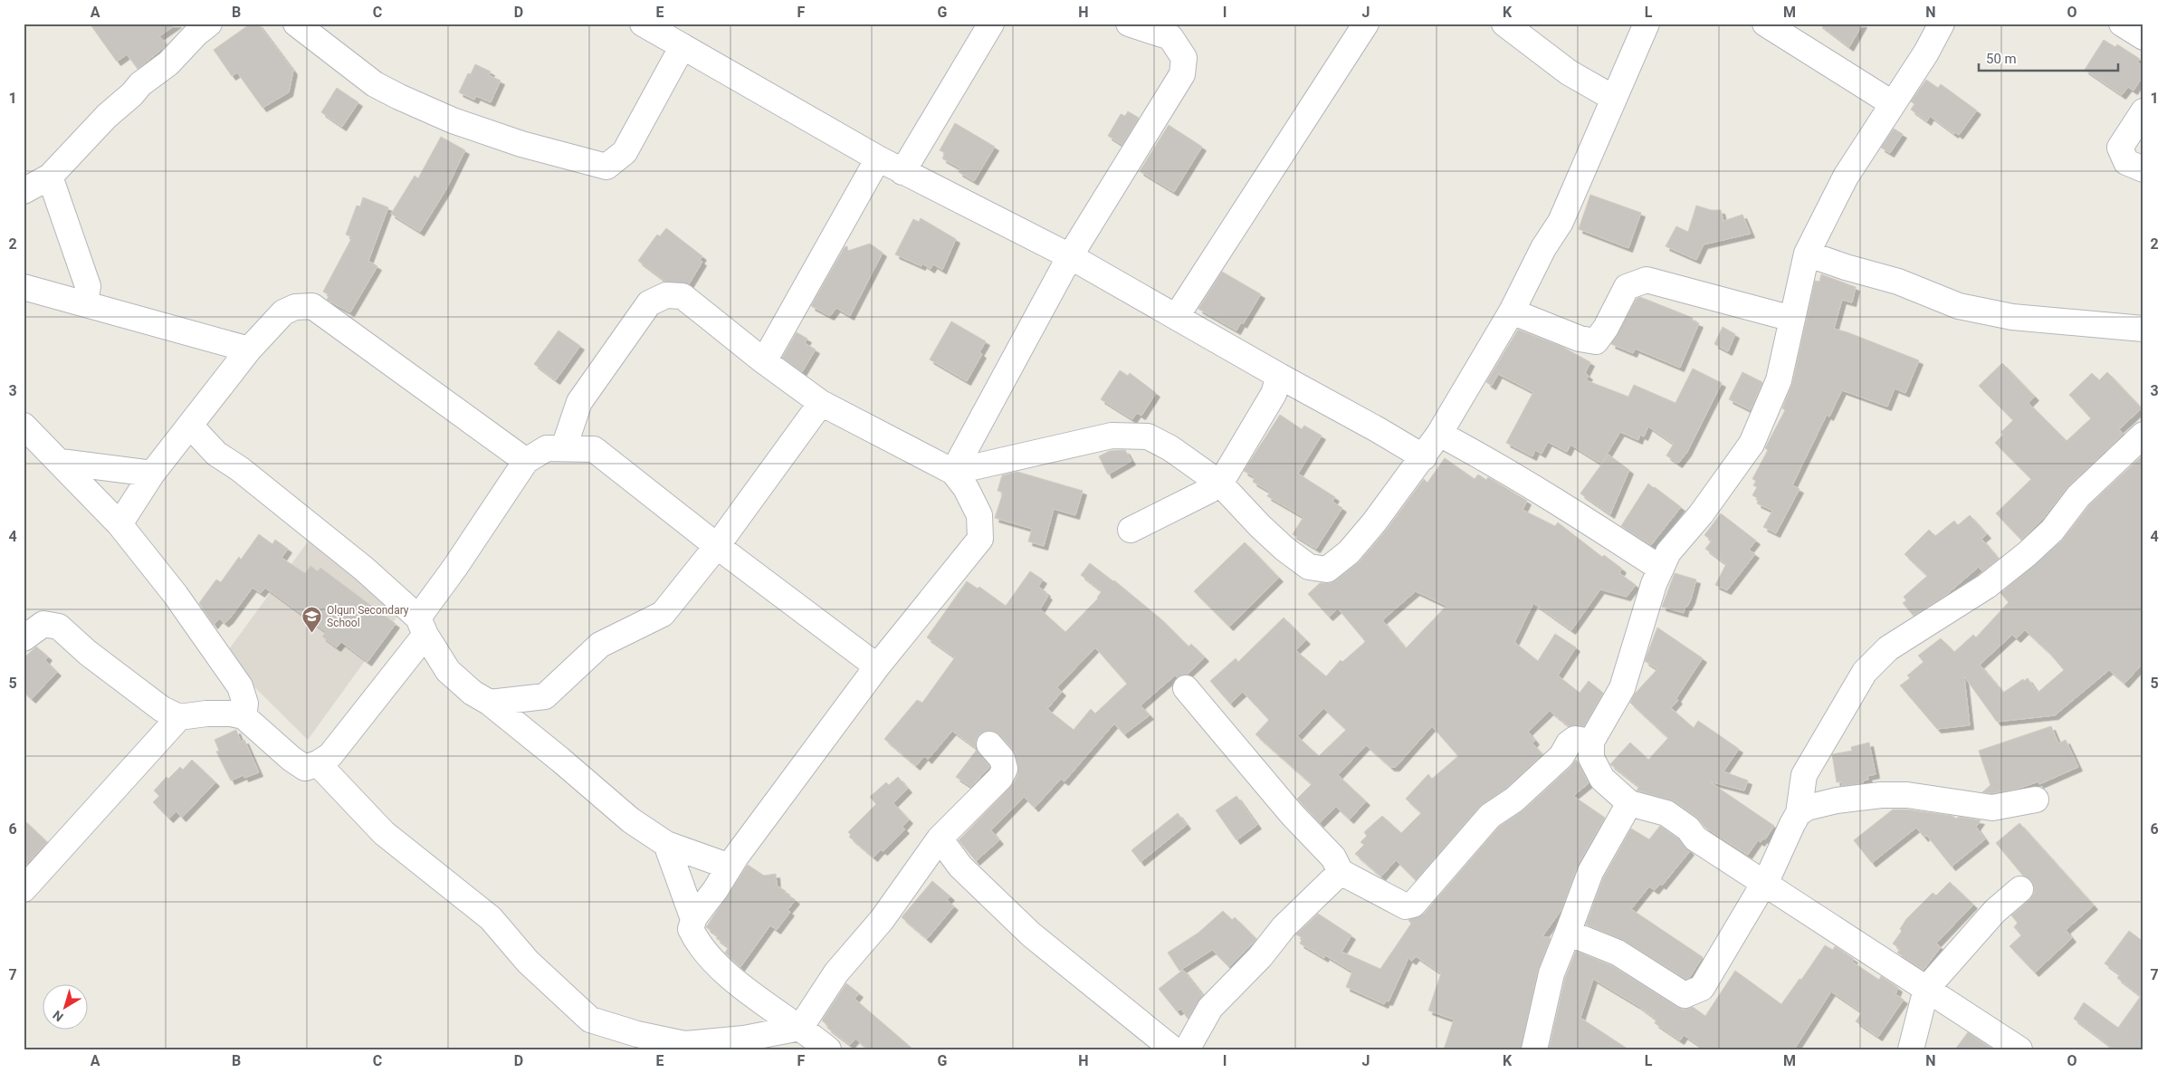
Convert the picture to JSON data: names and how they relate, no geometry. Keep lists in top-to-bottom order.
{
  "places": {
    "school or university": ["Olgun Secondary School"]
  },
  "scale_bar": "50 m",
  "north": "bottom left",
  "grid": {
    "columns": [
      "A",
      "B",
      "C",
      "D",
      "E",
      "F",
      "G",
      "H",
      "I",
      "J",
      "K",
      "L",
      "M",
      "N",
      "O"
    ],
    "rows": [
      "1",
      "2",
      "3",
      "4",
      "5",
      "6",
      "7"
    ]
  }
}
